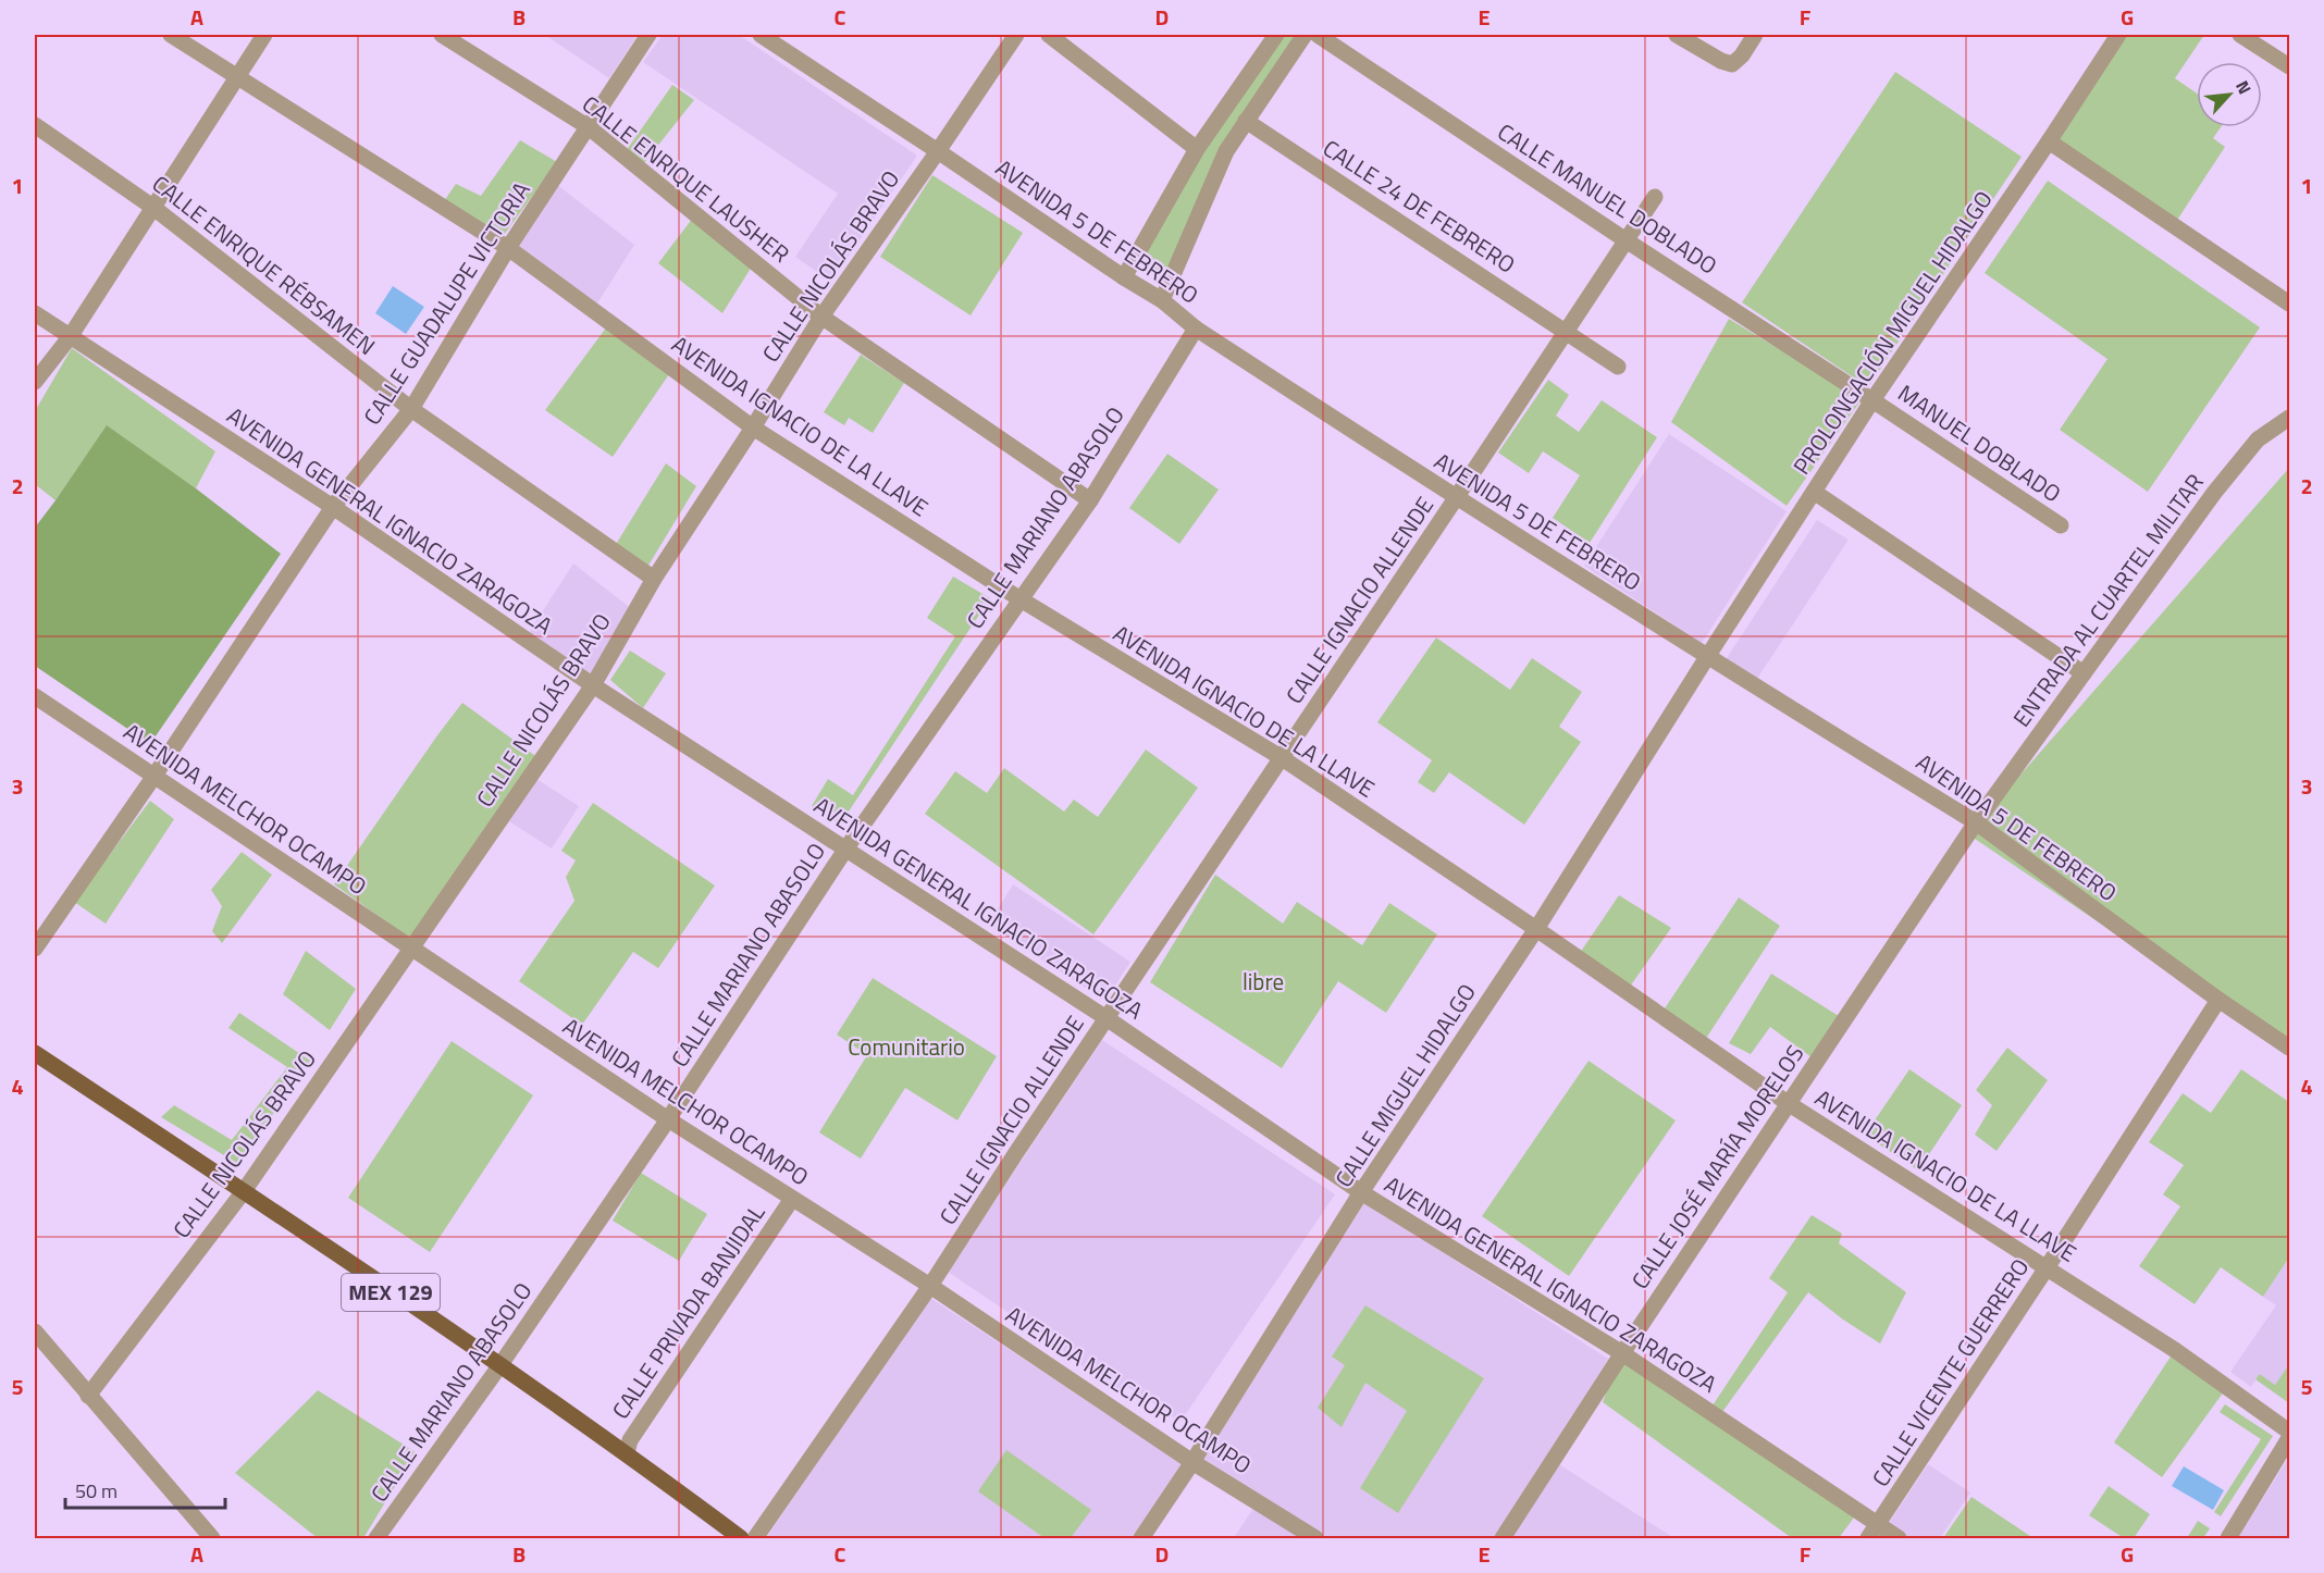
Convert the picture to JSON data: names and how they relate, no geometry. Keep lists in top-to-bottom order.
{
  "streets": {
    "main road": ["MEX 129"],
    "street": [
      "CALLE ENRIQUE LAUSHER",
      "CALLE MANUEL DOBLADO",
      "CALLE 24 DE FEBRERO",
      "AVENIDA 5 DE FEBRERO",
      "CALLE ENRIQUE RÉBSAMEN",
      "CALLE NICOLÁS BRAVO",
      "CALLE GUADALUPE VICTORIA",
      "PROLONGACIÓN MIGUEL HIDALGO",
      "AVENIDA IGNACIO DE LA LLAVE",
      "MANUEL DOBLADO",
      "CALLE MARIANO ABASOLO",
      "AVENIDA GENERAL IGNACIO ZARAGOZA",
      "CALLE IGNACIO ALLENDE",
      "ENTRADA AL CUARTEL MILITAR",
      "AVENIDA MELCHOR OCAMPO",
      "CALLE MIGUEL HIDALGO",
      "CALLE JOSÉ MARÍA MORELOS",
      "CALLE PRIVADA BANJIDAL",
      "CALLE VICENTE GUERRERO"
    ]
  },
  "crossings": [
    ["CALLE ENRIQUE LAUSHER", "CALLE NICOLÁS BRAVO"],
    ["CALLE ENRIQUE LAUSHER", "CALLE GUADALUPE VICTORIA"],
    ["CALLE ENRIQUE LAUSHER", "CALLE MARIANO ABASOLO"],
    ["CALLE MANUEL DOBLADO", "PROLONGACIÓN MIGUEL HIDALGO"],
    ["CALLE MANUEL DOBLADO", "MANUEL DOBLADO"],
    ["CALLE MANUEL DOBLADO", "CALLE IGNACIO ALLENDE"],
    ["CALLE 24 DE FEBRERO", "CALLE IGNACIO ALLENDE"],
    ["AVENIDA 5 DE FEBRERO", "CALLE NICOLÁS BRAVO"],
    ["AVENIDA 5 DE FEBRERO", "PROLONGACIÓN MIGUEL HIDALGO"],
    ["AVENIDA 5 DE FEBRERO", "CALLE MARIANO ABASOLO"],
    ["AVENIDA 5 DE FEBRERO", "CALLE IGNACIO ALLENDE"],
    ["AVENIDA 5 DE FEBRERO", "ENTRADA AL CUARTEL MILITAR"],
    ["AVENIDA 5 DE FEBRERO", "CALLE MIGUEL HIDALGO"],
    ["AVENIDA 5 DE FEBRERO", "CALLE JOSÉ MARÍA MORELOS"],
    ["AVENIDA 5 DE FEBRERO", "CALLE VICENTE GUERRERO"],
    ["CALLE ENRIQUE RÉBSAMEN", "CALLE NICOLÁS BRAVO"],
    ["CALLE ENRIQUE RÉBSAMEN", "CALLE GUADALUPE VICTORIA"],
    ["CALLE NICOLÁS BRAVO", "AVENIDA IGNACIO DE LA LLAVE"],
    ["CALLE NICOLÁS BRAVO", "AVENIDA GENERAL IGNACIO ZARAGOZA"],
    ["CALLE NICOLÁS BRAVO", "AVENIDA MELCHOR OCAMPO"],
    ["CALLE NICOLÁS BRAVO", "MEX 129"],
    ["CALLE GUADALUPE VICTORIA", "AVENIDA IGNACIO DE LA LLAVE"],
    ["CALLE GUADALUPE VICTORIA", "AVENIDA GENERAL IGNACIO ZARAGOZA"],
    ["CALLE GUADALUPE VICTORIA", "AVENIDA MELCHOR OCAMPO"],
    ["PROLONGACIÓN MIGUEL HIDALGO", "MANUEL DOBLADO"],
    ["PROLONGACIÓN MIGUEL HIDALGO", "CALLE MIGUEL HIDALGO"],
    ["AVENIDA IGNACIO DE LA LLAVE", "CALLE MARIANO ABASOLO"],
    ["AVENIDA IGNACIO DE LA LLAVE", "CALLE IGNACIO ALLENDE"],
    ["AVENIDA IGNACIO DE LA LLAVE", "CALLE MIGUEL HIDALGO"],
    ["AVENIDA IGNACIO DE LA LLAVE", "CALLE JOSÉ MARÍA MORELOS"],
    ["AVENIDA IGNACIO DE LA LLAVE", "CALLE VICENTE GUERRERO"],
    ["CALLE MARIANO ABASOLO", "AVENIDA GENERAL IGNACIO ZARAGOZA"],
    ["CALLE MARIANO ABASOLO", "AVENIDA MELCHOR OCAMPO"],
    ["CALLE MARIANO ABASOLO", "MEX 129"],
    ["AVENIDA GENERAL IGNACIO ZARAGOZA", "CALLE IGNACIO ALLENDE"],
    ["AVENIDA GENERAL IGNACIO ZARAGOZA", "CALLE MIGUEL HIDALGO"],
    ["AVENIDA GENERAL IGNACIO ZARAGOZA", "CALLE JOSÉ MARÍA MORELOS"],
    ["AVENIDA GENERAL IGNACIO ZARAGOZA", "CALLE VICENTE GUERRERO"],
    ["CALLE IGNACIO ALLENDE", "AVENIDA MELCHOR OCAMPO"],
    ["ENTRADA AL CUARTEL MILITAR", "CALLE JOSÉ MARÍA MORELOS"],
    ["AVENIDA MELCHOR OCAMPO", "CALLE MIGUEL HIDALGO"],
    ["AVENIDA MELCHOR OCAMPO", "CALLE PRIVADA BANJIDAL"],
    ["MEX 129", "CALLE PRIVADA BANJIDAL"]
  ],
  "parks": ["libre", "Comunitario"],
  "scale_bar": "50 m",
  "north": "top right",
  "grid": {
    "columns": [
      "A",
      "B",
      "C",
      "D",
      "E",
      "F",
      "G"
    ],
    "rows": [
      "1",
      "2",
      "3",
      "4",
      "5"
    ]
  }
}
